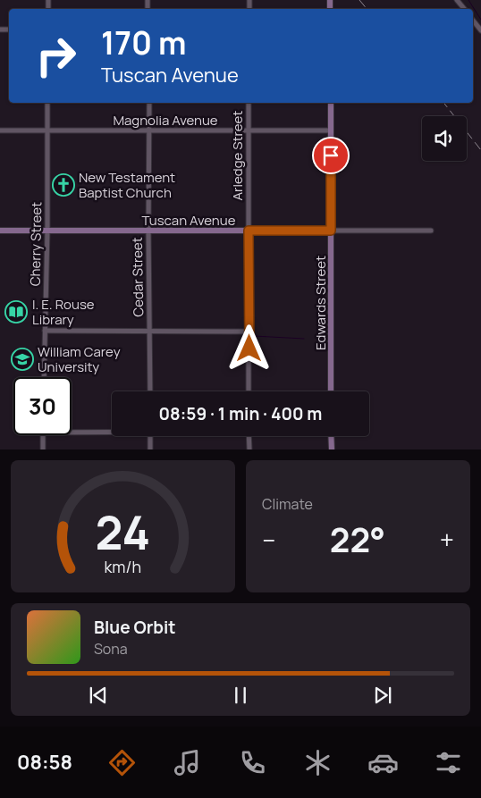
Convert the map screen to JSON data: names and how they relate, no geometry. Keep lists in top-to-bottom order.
{
  "streets": {
    "main road": ["Tuscan Avenue", "Edwards Street"],
    "street": [
      "Magnolia Avenue",
      "Arledge Street",
      "Cherry Street",
      "Cedar Street"
    ]
  },
  "crossings": [
    ["Magnolia Avenue", "Arledge Street"],
    ["Magnolia Avenue", "Cherry Street"],
    ["Magnolia Avenue", "Cedar Street"],
    ["Magnolia Avenue", "Edwards Street"],
    ["Arledge Street", "Tuscan Avenue"],
    ["Tuscan Avenue", "Cherry Street"],
    ["Tuscan Avenue", "Cedar Street"],
    ["Tuscan Avenue", "Edwards Street"]
  ],
  "places": {
    "church": ["New Testament Baptist Church"],
    "library": ["I. E. Rouse Library"],
    "school or university": ["William Carey University"]
  },
  "page": {
    "turn": ["170 m", "Tuscan Avenue"],
    "limit": "30",
    "trip": "08:59 · 1 min · 400 m",
    "tile": "Climate",
    "heat": ["−", "22°", "+"],
    "song": ["Blue Orbit", "Sona"],
    "tabs": "08:58",
    "gauge": ["24", "km/h"]
  }
}
